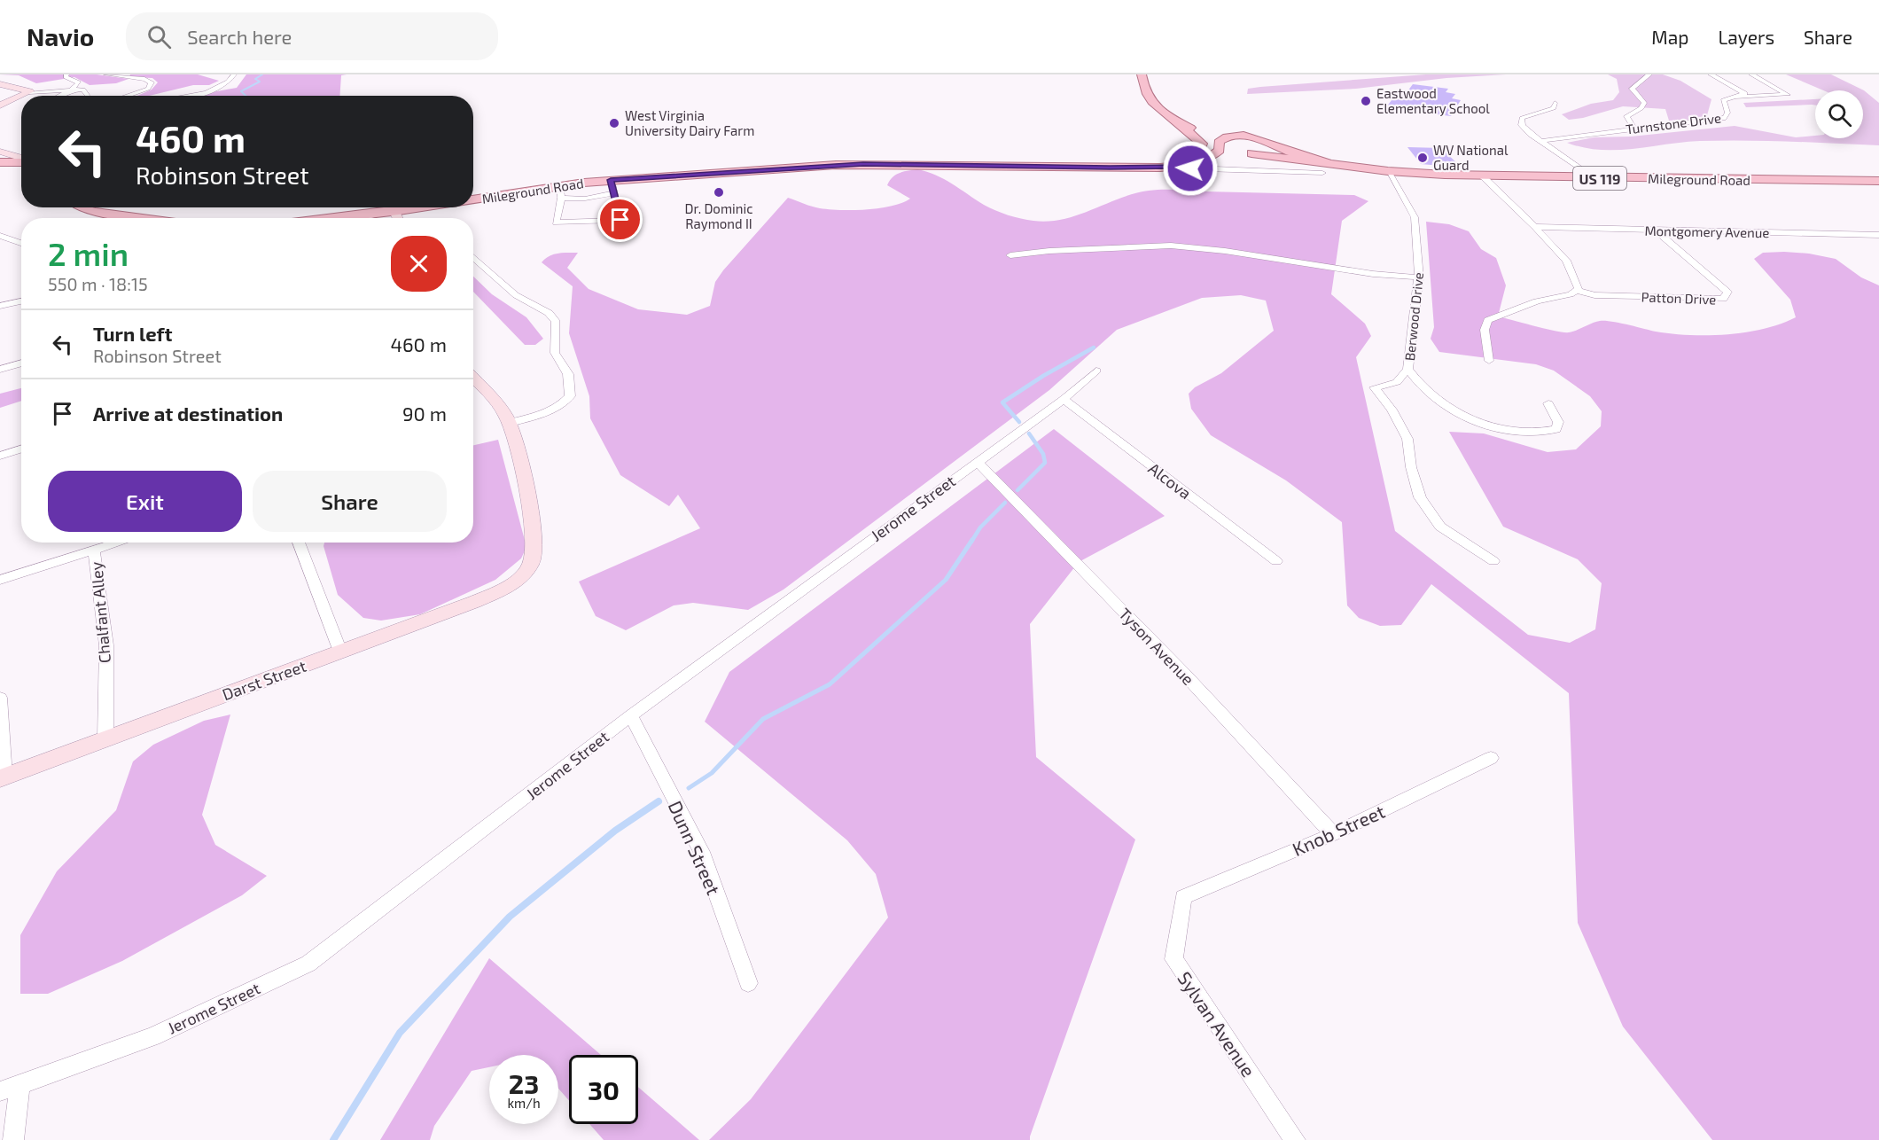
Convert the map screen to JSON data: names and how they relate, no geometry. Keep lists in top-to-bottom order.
{
  "streets": {
    "main road": ["US 119", "Mileground Road"],
    "street": [
      "Turnstone Drive",
      "Montgomery Avenue",
      "Patton Drive",
      "Berwood Drive",
      "Alcova",
      "Jerome Street",
      "Chalfant Alley",
      "Tyson Avenue",
      "Darst Street",
      "Knob Street",
      "Dunn Street",
      "Sylvan Avenue"
    ]
  },
  "crossings": [
    ["US 119", "Mileground Road"],
    ["Mileground Road", "Berwood Drive"],
    ["Montgomery Avenue", "Patton Drive"],
    ["Alcova", "Jerome Street"],
    ["Jerome Street", "Tyson Avenue"],
    ["Jerome Street", "Dunn Street"],
    ["Chalfant Alley", "Darst Street"],
    ["Tyson Avenue", "Knob Street"],
    ["Knob Street", "Sylvan Avenue"]
  ],
  "places": [
    "Eastwood Elementary School",
    "West Virginia University Dairy Farm",
    "WV National Guard",
    "Dr. Dominic Raymond II"
  ],
  "page": {
    "header": "Navio",
    "search": "Search here",
    "nav": ["Map", "Layers", "Share"],
    "turn": ["460 m", "Robinson Street"],
    "heading": ["2 min", "550 m · 18:15"],
    "list": [
      {
        "name": "Turn left",
        "note": "Robinson Street",
        "value": "460 m"
      },
      {
        "name": "Arrive at destination",
        "value": "90 m"
      }
    ],
    "buttons": ["Exit", "Share"],
    "speed": "23 km/h",
    "limit": "30"
  }
}
